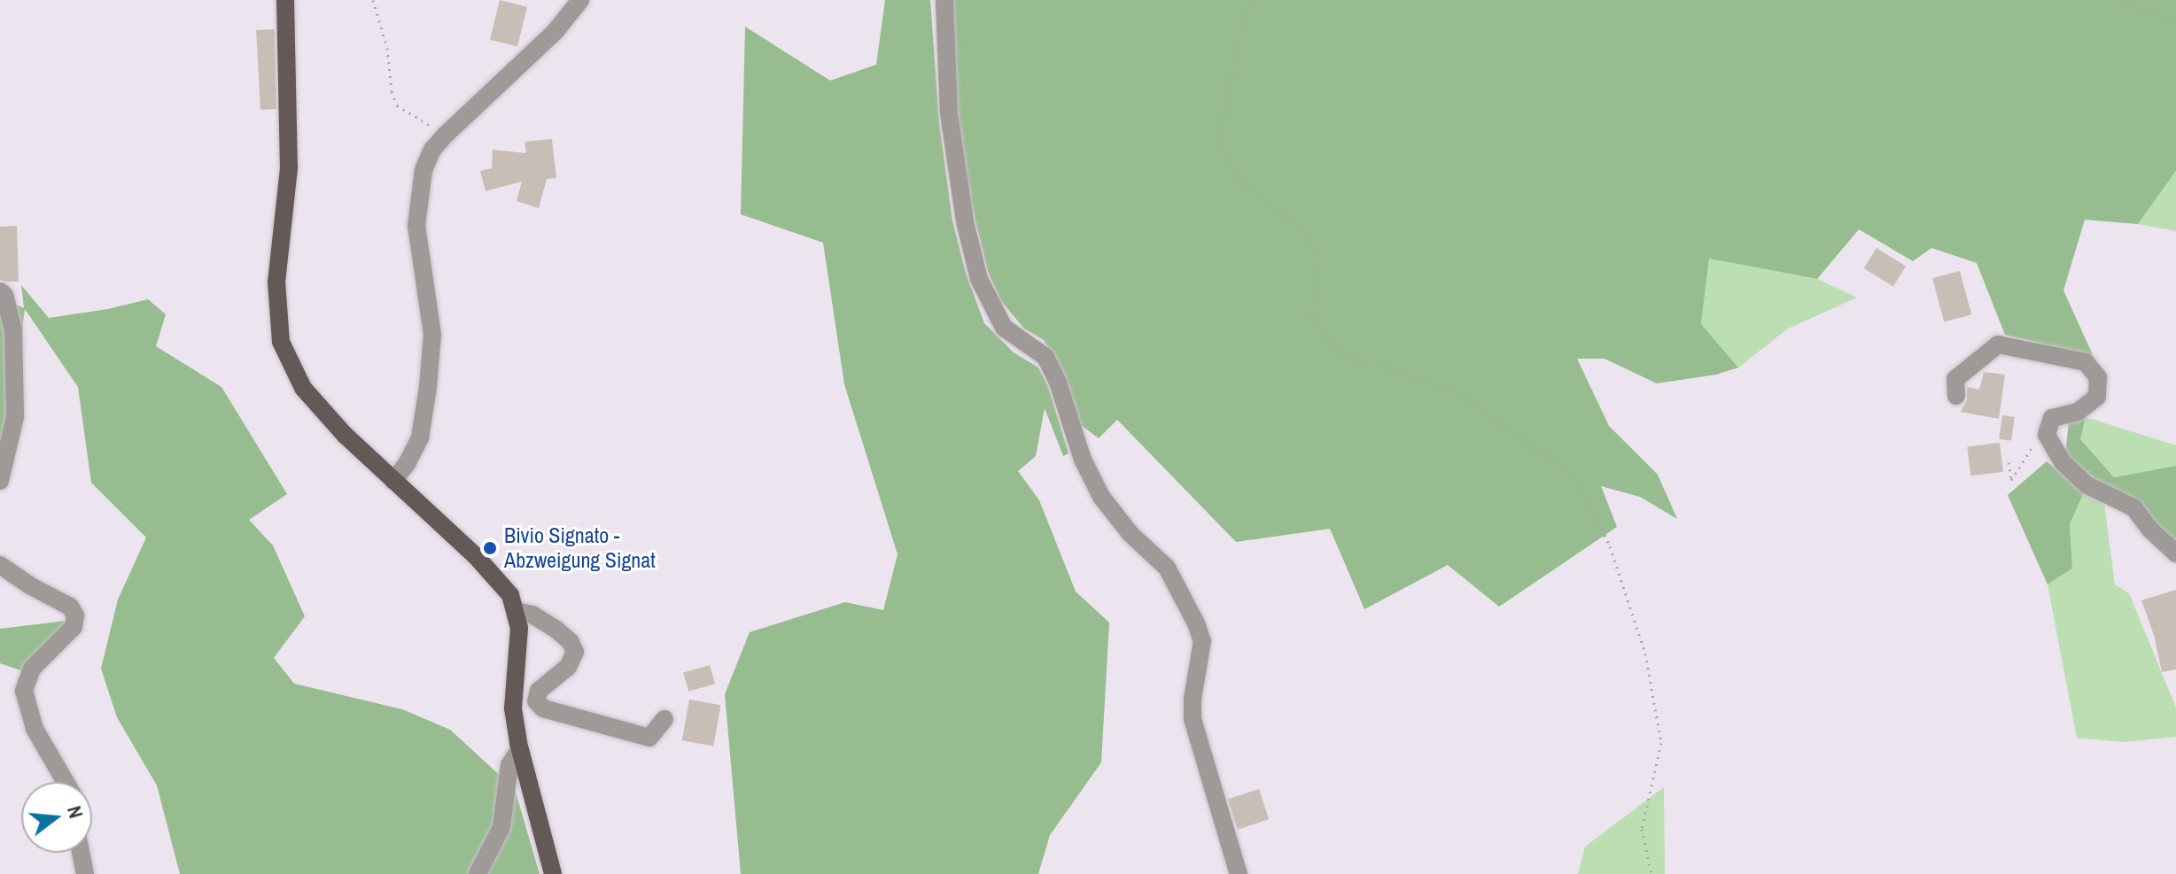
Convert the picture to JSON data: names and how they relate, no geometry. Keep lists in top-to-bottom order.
{
  "places": ["Bivio Signato - Abzweigung Signat"],
  "north": "right"
}
